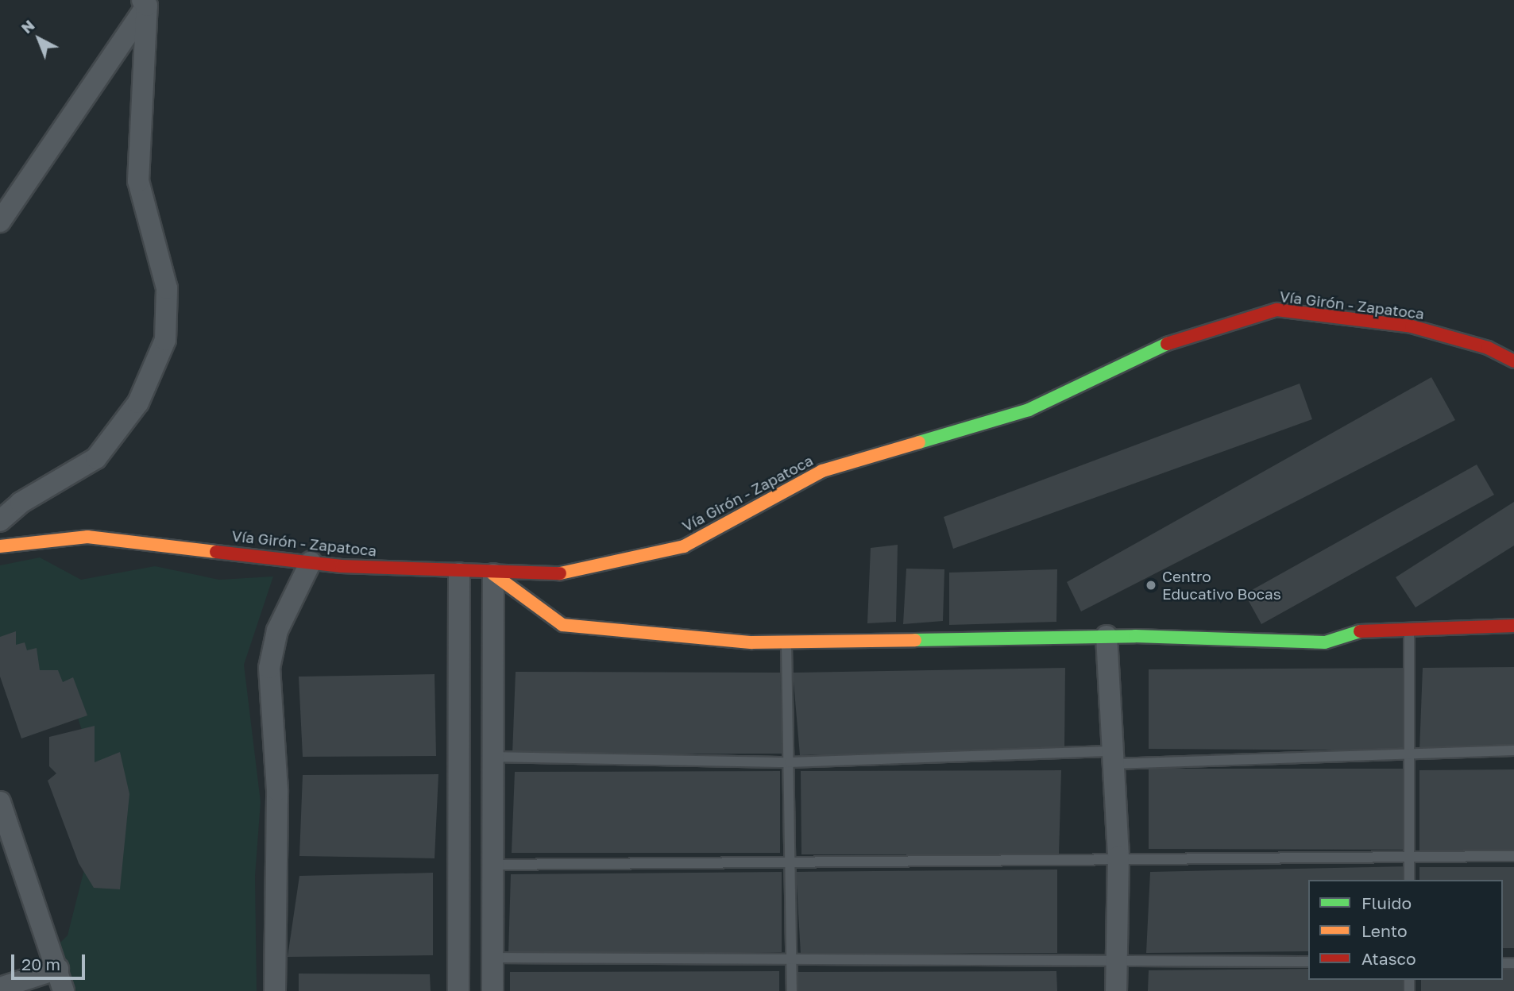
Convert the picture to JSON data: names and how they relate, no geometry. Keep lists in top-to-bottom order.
{
  "streets": {
    "main road": ["Vía Girón - Zapatoca"]
  },
  "places": ["Centro Educativo Bocas"],
  "legend": ["Fluido", "Lento", "Atasco"],
  "scale_bar": "20 m",
  "north": "top left"
}
